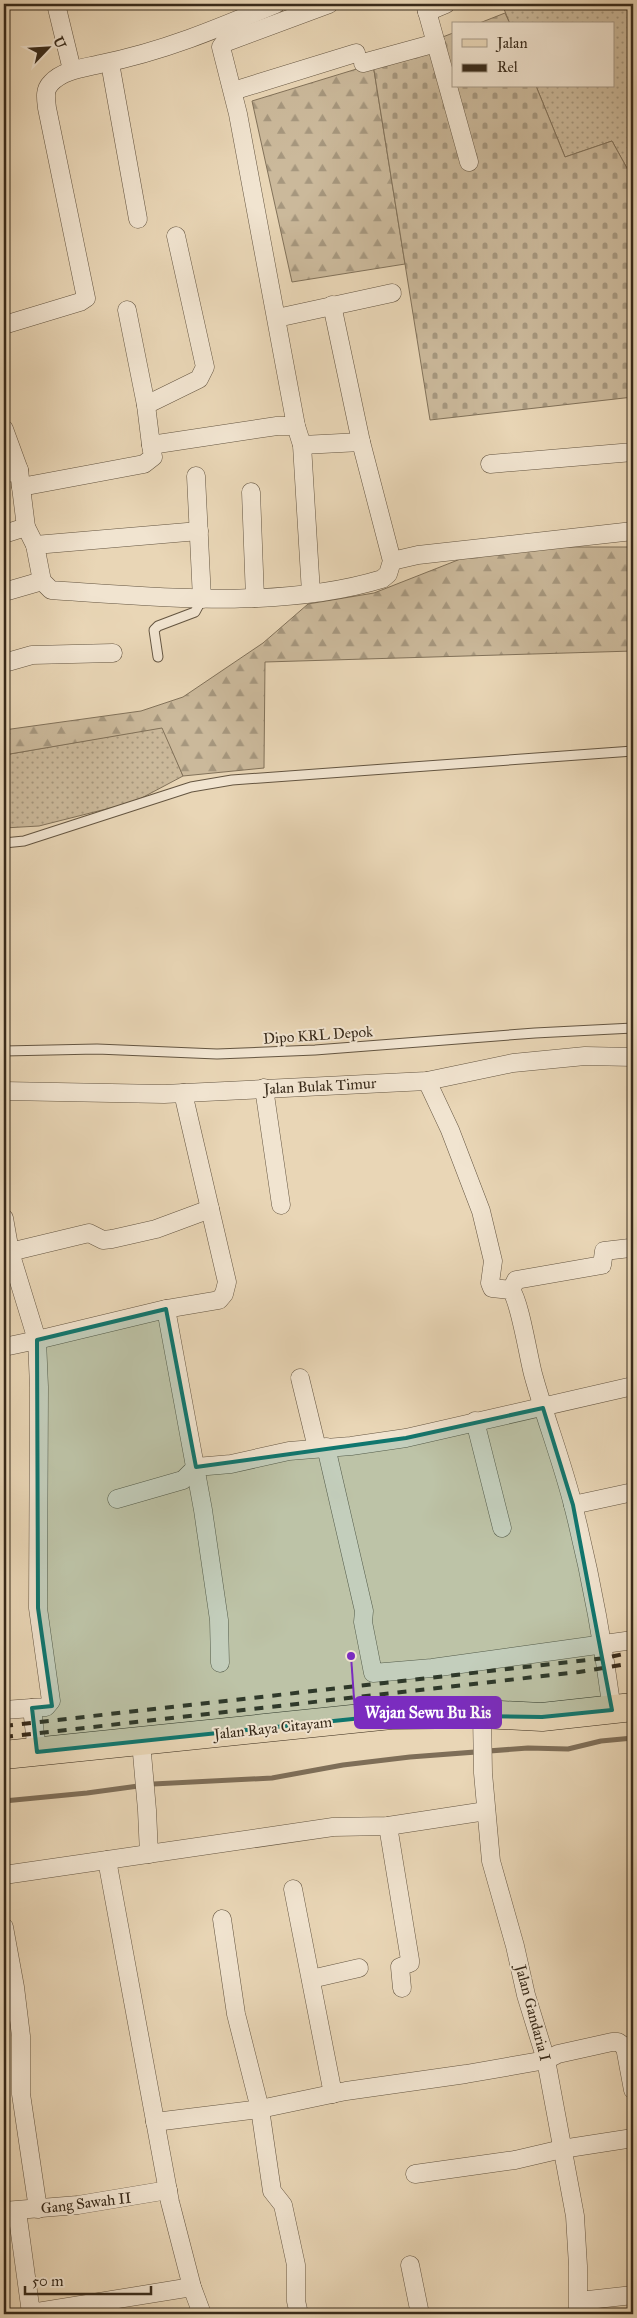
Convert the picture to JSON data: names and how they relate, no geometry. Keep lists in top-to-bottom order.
{
  "streets": {
    "main road": ["Jalan Raya Citayam"],
    "street": ["Jalan Bulak Timur", "Jalan Gandaria I", "Gang Sawah II"],
    "lane": ["Dipo KRL Depok"]
  },
  "crossings": [
    ["Jalan Raya Citayam", "Jalan Gandaria I"]
  ],
  "places": ["Wajan Sewu Bu Ris"],
  "legend": ["Jalan", "Rel"],
  "scale_bar": "50 m",
  "north": "top right"
}
